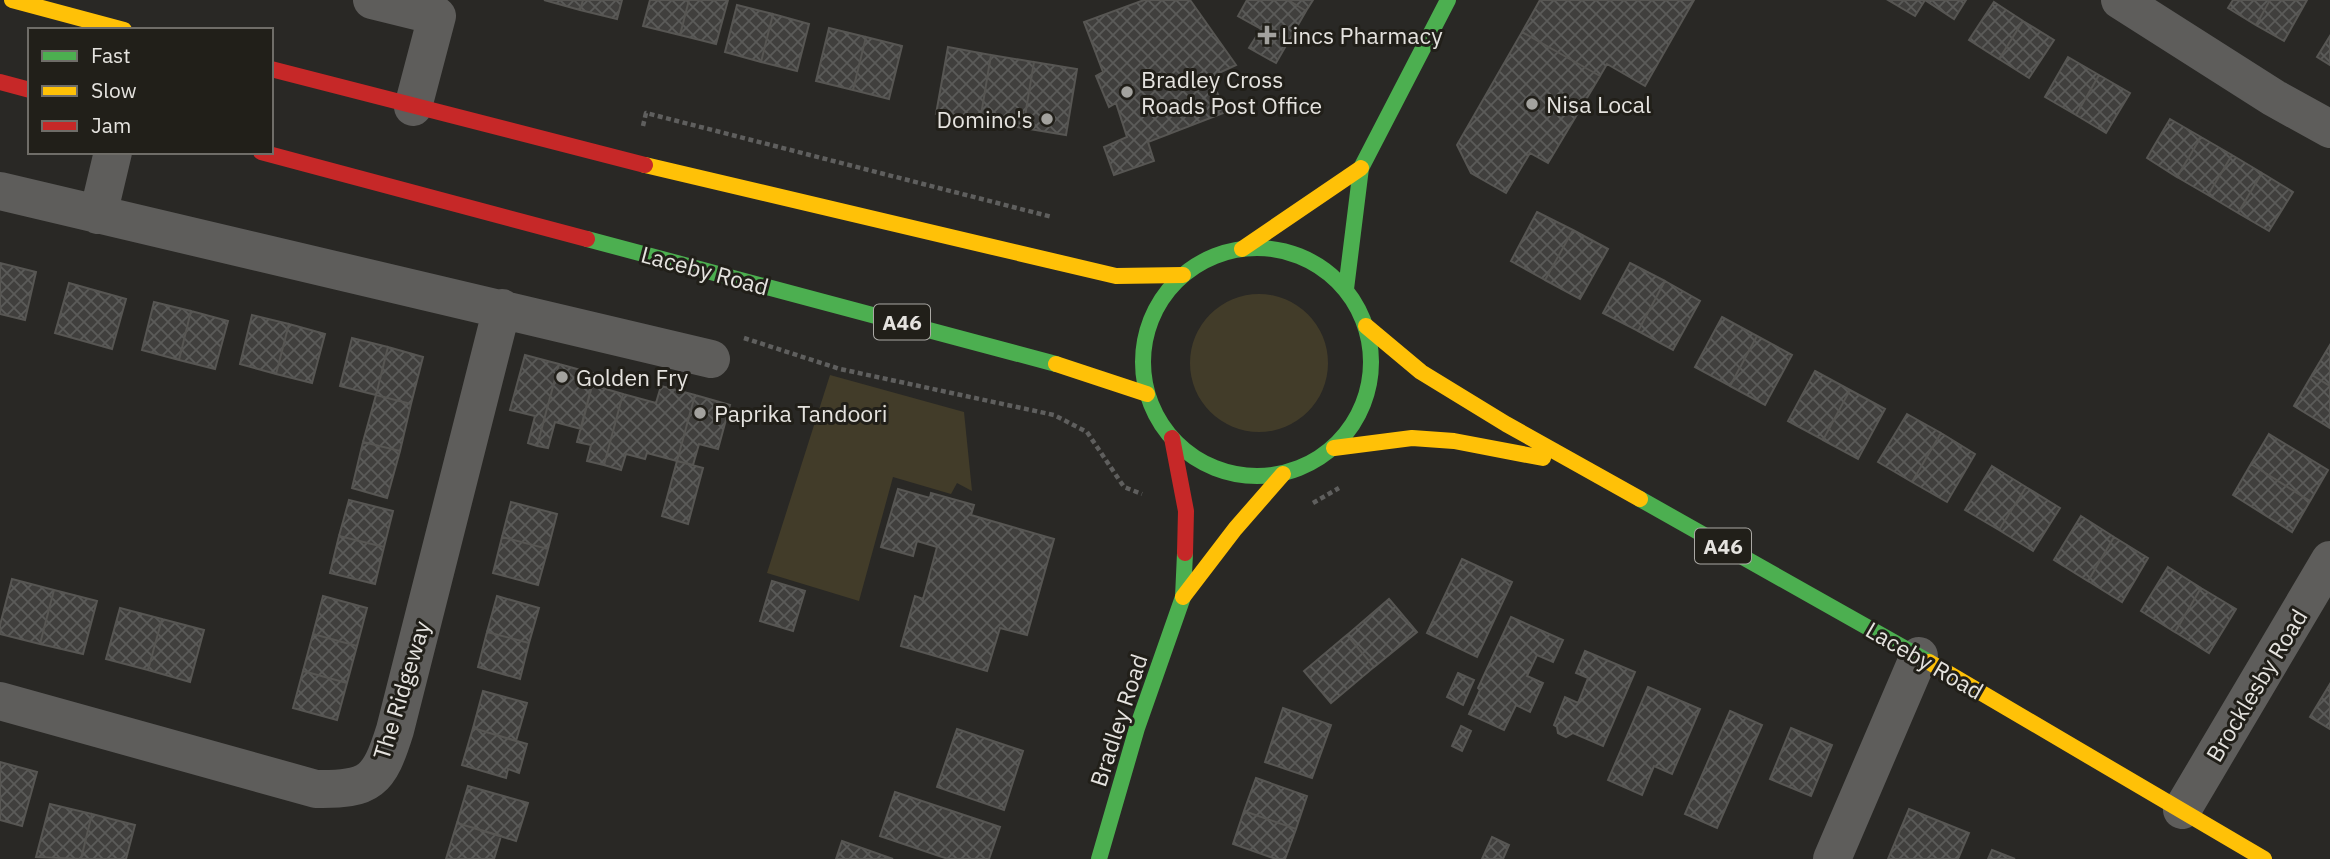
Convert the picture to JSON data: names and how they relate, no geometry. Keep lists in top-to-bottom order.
{
  "streets": {
    "main road": ["Laceby Road", "A46", "Bradley Road"],
    "street": ["Brocklesby Road", "The Ridgeway"]
  },
  "crossings": [
    ["Laceby Road", "A46"],
    ["Laceby Road", "Brocklesby Road"],
    ["Laceby Road", "Bradley Road"],
    ["A46", "Bradley Road"]
  ],
  "places": {
    "health": ["Lincs Pharmacy"],
    "other": [
      "Bradley Cross Roads Post Office",
      "Nisa Local",
      "Domino's",
      "Golden Fry",
      "Paprika Tandoori"
    ]
  },
  "legend": ["Fast", "Slow", "Jam"]
}
